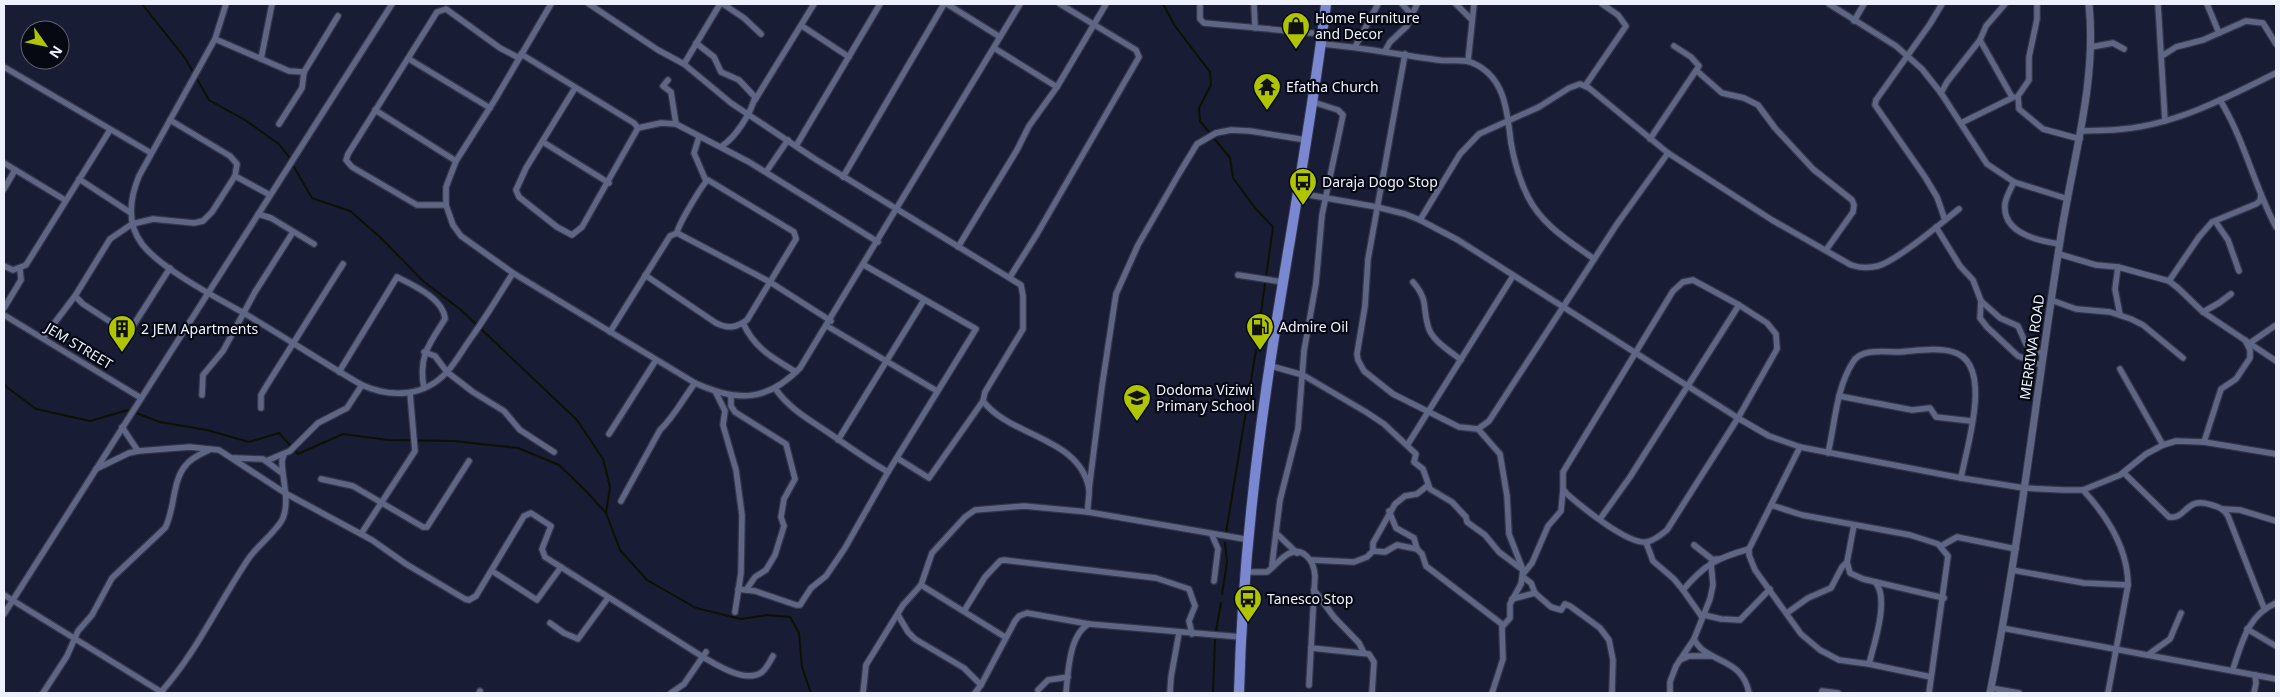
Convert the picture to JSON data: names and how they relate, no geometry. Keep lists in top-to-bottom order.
{
  "streets": {
    "street": ["JEM STREET", "MERRIWA ROAD"]
  },
  "places": {
    "shop": ["Home Furniture and Decor"],
    "temple": ["Efatha Church"],
    "bus stop": ["Daraja Dogo Stop", "Tanesco Stop"],
    "fuel station": ["Admire Oil"],
    "building": ["2 JEM Apartments"],
    "school or university": ["Dodoma Viziwi Primary School"]
  },
  "north": "bottom right"
}
